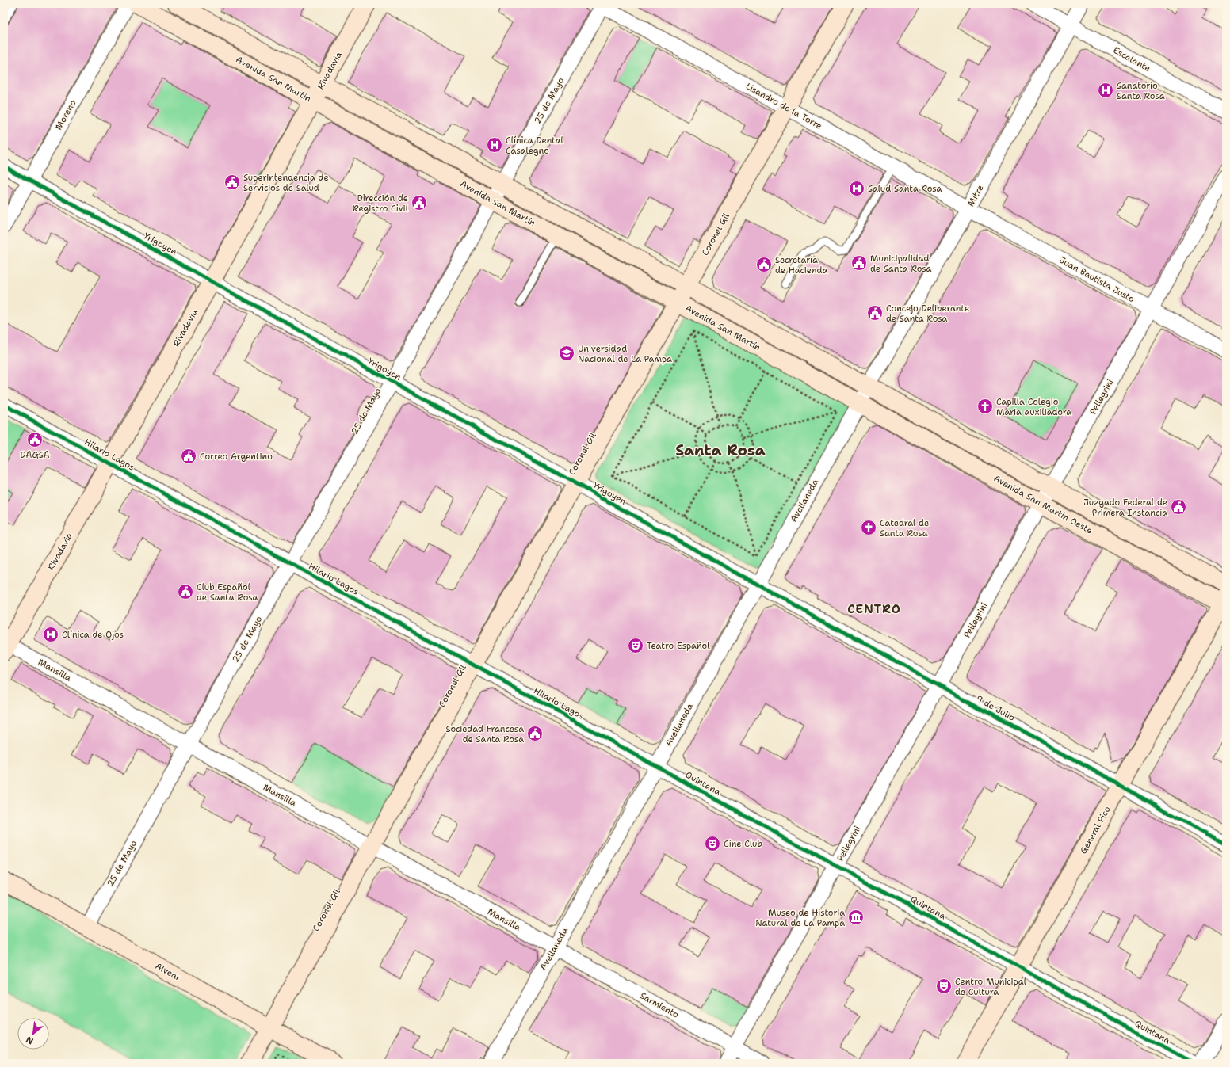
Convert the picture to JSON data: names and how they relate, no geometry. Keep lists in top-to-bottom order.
{
  "streets": {
    "main road": [
      "Rivadavia",
      "Avenida San Martín",
      "Coronel Gil",
      "Avenida San Martín Oeste",
      "General Pico",
      "Alvear"
    ],
    "street": [
      "Escalante",
      "25 de Mayo",
      "Lisandro de la Torre",
      "Moreno",
      "Mitre",
      "Yrigoyen",
      "Juan Bautista Justo",
      "Pellegrini",
      "Hilario Lagos",
      "Avellaneda",
      "Mansilla",
      "9 de Julio",
      "Quintana",
      "Sarmiento"
    ]
  },
  "crossings": [
    ["Escalante", "Mitre"],
    ["Rivadavia", "Avenida San Martín"],
    ["Rivadavia", "Yrigoyen"],
    ["Rivadavia", "Hilario Lagos"],
    ["Rivadavia", "Mansilla"],
    ["Avenida San Martín", "25 de Mayo"],
    ["Avenida San Martín", "Coronel Gil"],
    ["Avenida San Martín", "Avellaneda"],
    ["Avenida San Martín", "Avenida San Martín Oeste"],
    ["25 de Mayo", "Lisandro de la Torre"],
    ["25 de Mayo", "Yrigoyen"],
    ["25 de Mayo", "Hilario Lagos"],
    ["25 de Mayo", "Mansilla"],
    ["25 de Mayo", "Alvear"],
    ["Lisandro de la Torre", "Mitre"],
    ["Lisandro de la Torre", "Coronel Gil"],
    ["Lisandro de la Torre", "Juan Bautista Justo"],
    ["Moreno", "Yrigoyen"],
    ["Mitre", "Juan Bautista Justo"],
    ["Mitre", "Avellaneda"],
    ["Coronel Gil", "Yrigoyen"],
    ["Coronel Gil", "Hilario Lagos"],
    ["Coronel Gil", "Mansilla"],
    ["Coronel Gil", "Alvear"],
    ["Yrigoyen", "Avellaneda"],
    ["Yrigoyen", "9 de Julio"],
    ["Juan Bautista Justo", "Pellegrini"],
    ["Pellegrini", "Avenida San Martín Oeste"],
    ["Pellegrini", "9 de Julio"],
    ["Pellegrini", "Quintana"],
    ["Pellegrini", "Sarmiento"],
    ["Hilario Lagos", "Avellaneda"],
    ["Hilario Lagos", "Quintana"],
    ["Avellaneda", "Avenida San Martín Oeste"],
    ["Avellaneda", "Mansilla"],
    ["Avellaneda", "9 de Julio"],
    ["Avellaneda", "Quintana"],
    ["Avellaneda", "Sarmiento"],
    ["Avenida San Martín Oeste", "General Pico"],
    ["Mansilla", "Sarmiento"],
    ["9 de Julio", "General Pico"],
    ["Quintana", "General Pico"]
  ],
  "districts": ["Santa Rosa", "CENTRO"],
  "places": {
    "hospital": [
      "Sanatorio Santa Rosa",
      "Clínica Dental Casalegno",
      "Salud Santa Rosa",
      "Clínica de Ojos"
    ],
    "public building": [
      "Superintendencia de Servicios de Salud",
      "Dirección de Registro Civil",
      "Municipalidad de Santa Rosa",
      "Secretaría de Hacienda",
      "Concejo Deliberante de Santa Rosa",
      "DAGSA",
      "Correo Argentino",
      "Juzgado Federal de Primera Instancia",
      "Club Español de Santa Rosa",
      "Sociedad Francesa de Santa Rosa"
    ],
    "school or university": ["Universidad Nacional de La Pampa"],
    "church": ["Capilla Colegio Maria auxiliadora", "Catedral de Santa Rosa"],
    "theatre": ["Teatro Español", "Cine Club", "Centro Municipal de Cultura"],
    "museum": ["Museo de Historia Natural de La Pampa"]
  },
  "north": "bottom left"
}
